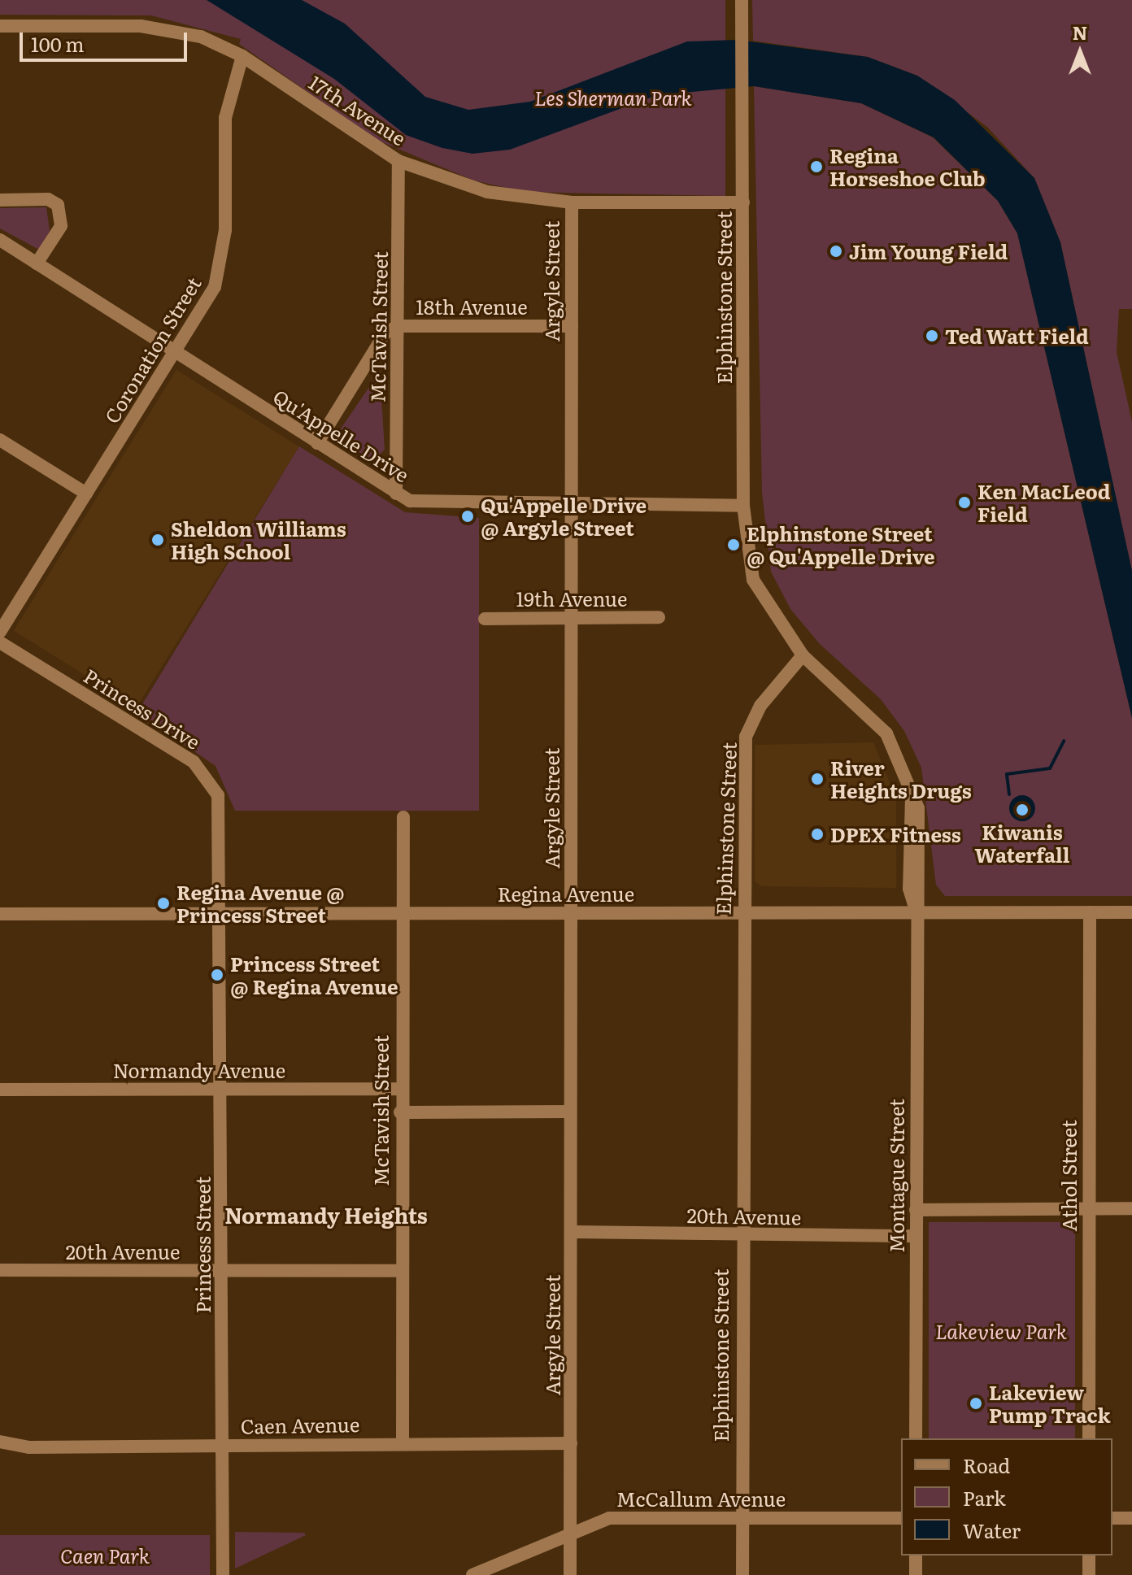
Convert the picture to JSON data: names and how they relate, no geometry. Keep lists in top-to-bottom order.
{
  "streets": {
    "street": [
      "17th Avenue",
      "Argyle Street",
      "Elphinstone Street",
      "18th Avenue",
      "McTavish Street",
      "Coronation Street",
      "Qu'Appelle Drive",
      "19th Avenue",
      "Princess Drive",
      "Regina Avenue",
      "Normandy Avenue",
      "Montague Street",
      "Athol Street",
      "20th Avenue",
      "Princess Street",
      "Caen Avenue",
      "McCallum Avenue"
    ]
  },
  "crossings": [
    ["17th Avenue", "Argyle Street"],
    ["17th Avenue", "Elphinstone Street"],
    ["17th Avenue", "McTavish Street"],
    ["17th Avenue", "Coronation Street"],
    ["Argyle Street", "18th Avenue"],
    ["Argyle Street", "Qu'Appelle Drive"],
    ["Argyle Street", "19th Avenue"],
    ["Argyle Street", "Regina Avenue"],
    ["Argyle Street", "20th Avenue"],
    ["Argyle Street", "Caen Avenue"],
    ["Argyle Street", "McCallum Avenue"],
    ["Elphinstone Street", "Qu'Appelle Drive"],
    ["Elphinstone Street", "Regina Avenue"],
    ["Elphinstone Street", "Montague Street"],
    ["Elphinstone Street", "20th Avenue"],
    ["Elphinstone Street", "McCallum Avenue"],
    ["18th Avenue", "McTavish Street"],
    ["18th Avenue", "Qu'Appelle Drive"],
    ["McTavish Street", "Qu'Appelle Drive"],
    ["McTavish Street", "Regina Avenue"],
    ["McTavish Street", "Normandy Avenue"],
    ["McTavish Street", "20th Avenue"],
    ["McTavish Street", "Caen Avenue"],
    ["Coronation Street", "Qu'Appelle Drive"],
    ["Princess Drive", "Regina Avenue"],
    ["Princess Drive", "Princess Street"],
    ["Regina Avenue", "Montague Street"],
    ["Regina Avenue", "Athol Street"],
    ["Regina Avenue", "Princess Street"],
    ["Normandy Avenue", "Princess Street"],
    ["Montague Street", "20th Avenue"],
    ["20th Avenue", "Princess Street"],
    ["Princess Street", "Caen Avenue"]
  ],
  "districts": ["Normandy Heights"],
  "parks": ["Les Sherman Park", "Lakeview Park", "Caen Park"],
  "places": [
    "Regina Horseshoe Club",
    "Jim Young Field",
    "Ted Watt Field",
    "Ken MacLeod Field",
    "Qu'Appelle Drive @ Argyle Street",
    "Sheldon Williams High School",
    "Elphinstone Street @ Qu'Appelle Drive",
    "River Heights Drugs",
    "Kiwanis Waterfall",
    "DPEX Fitness",
    "Regina Avenue @ Princess Street",
    "Princess Street @ Regina Avenue",
    "Lakeview Pump Track"
  ],
  "legend": ["Road", "Park", "Water"],
  "scale_bar": "100 m",
  "north": "top"
}
